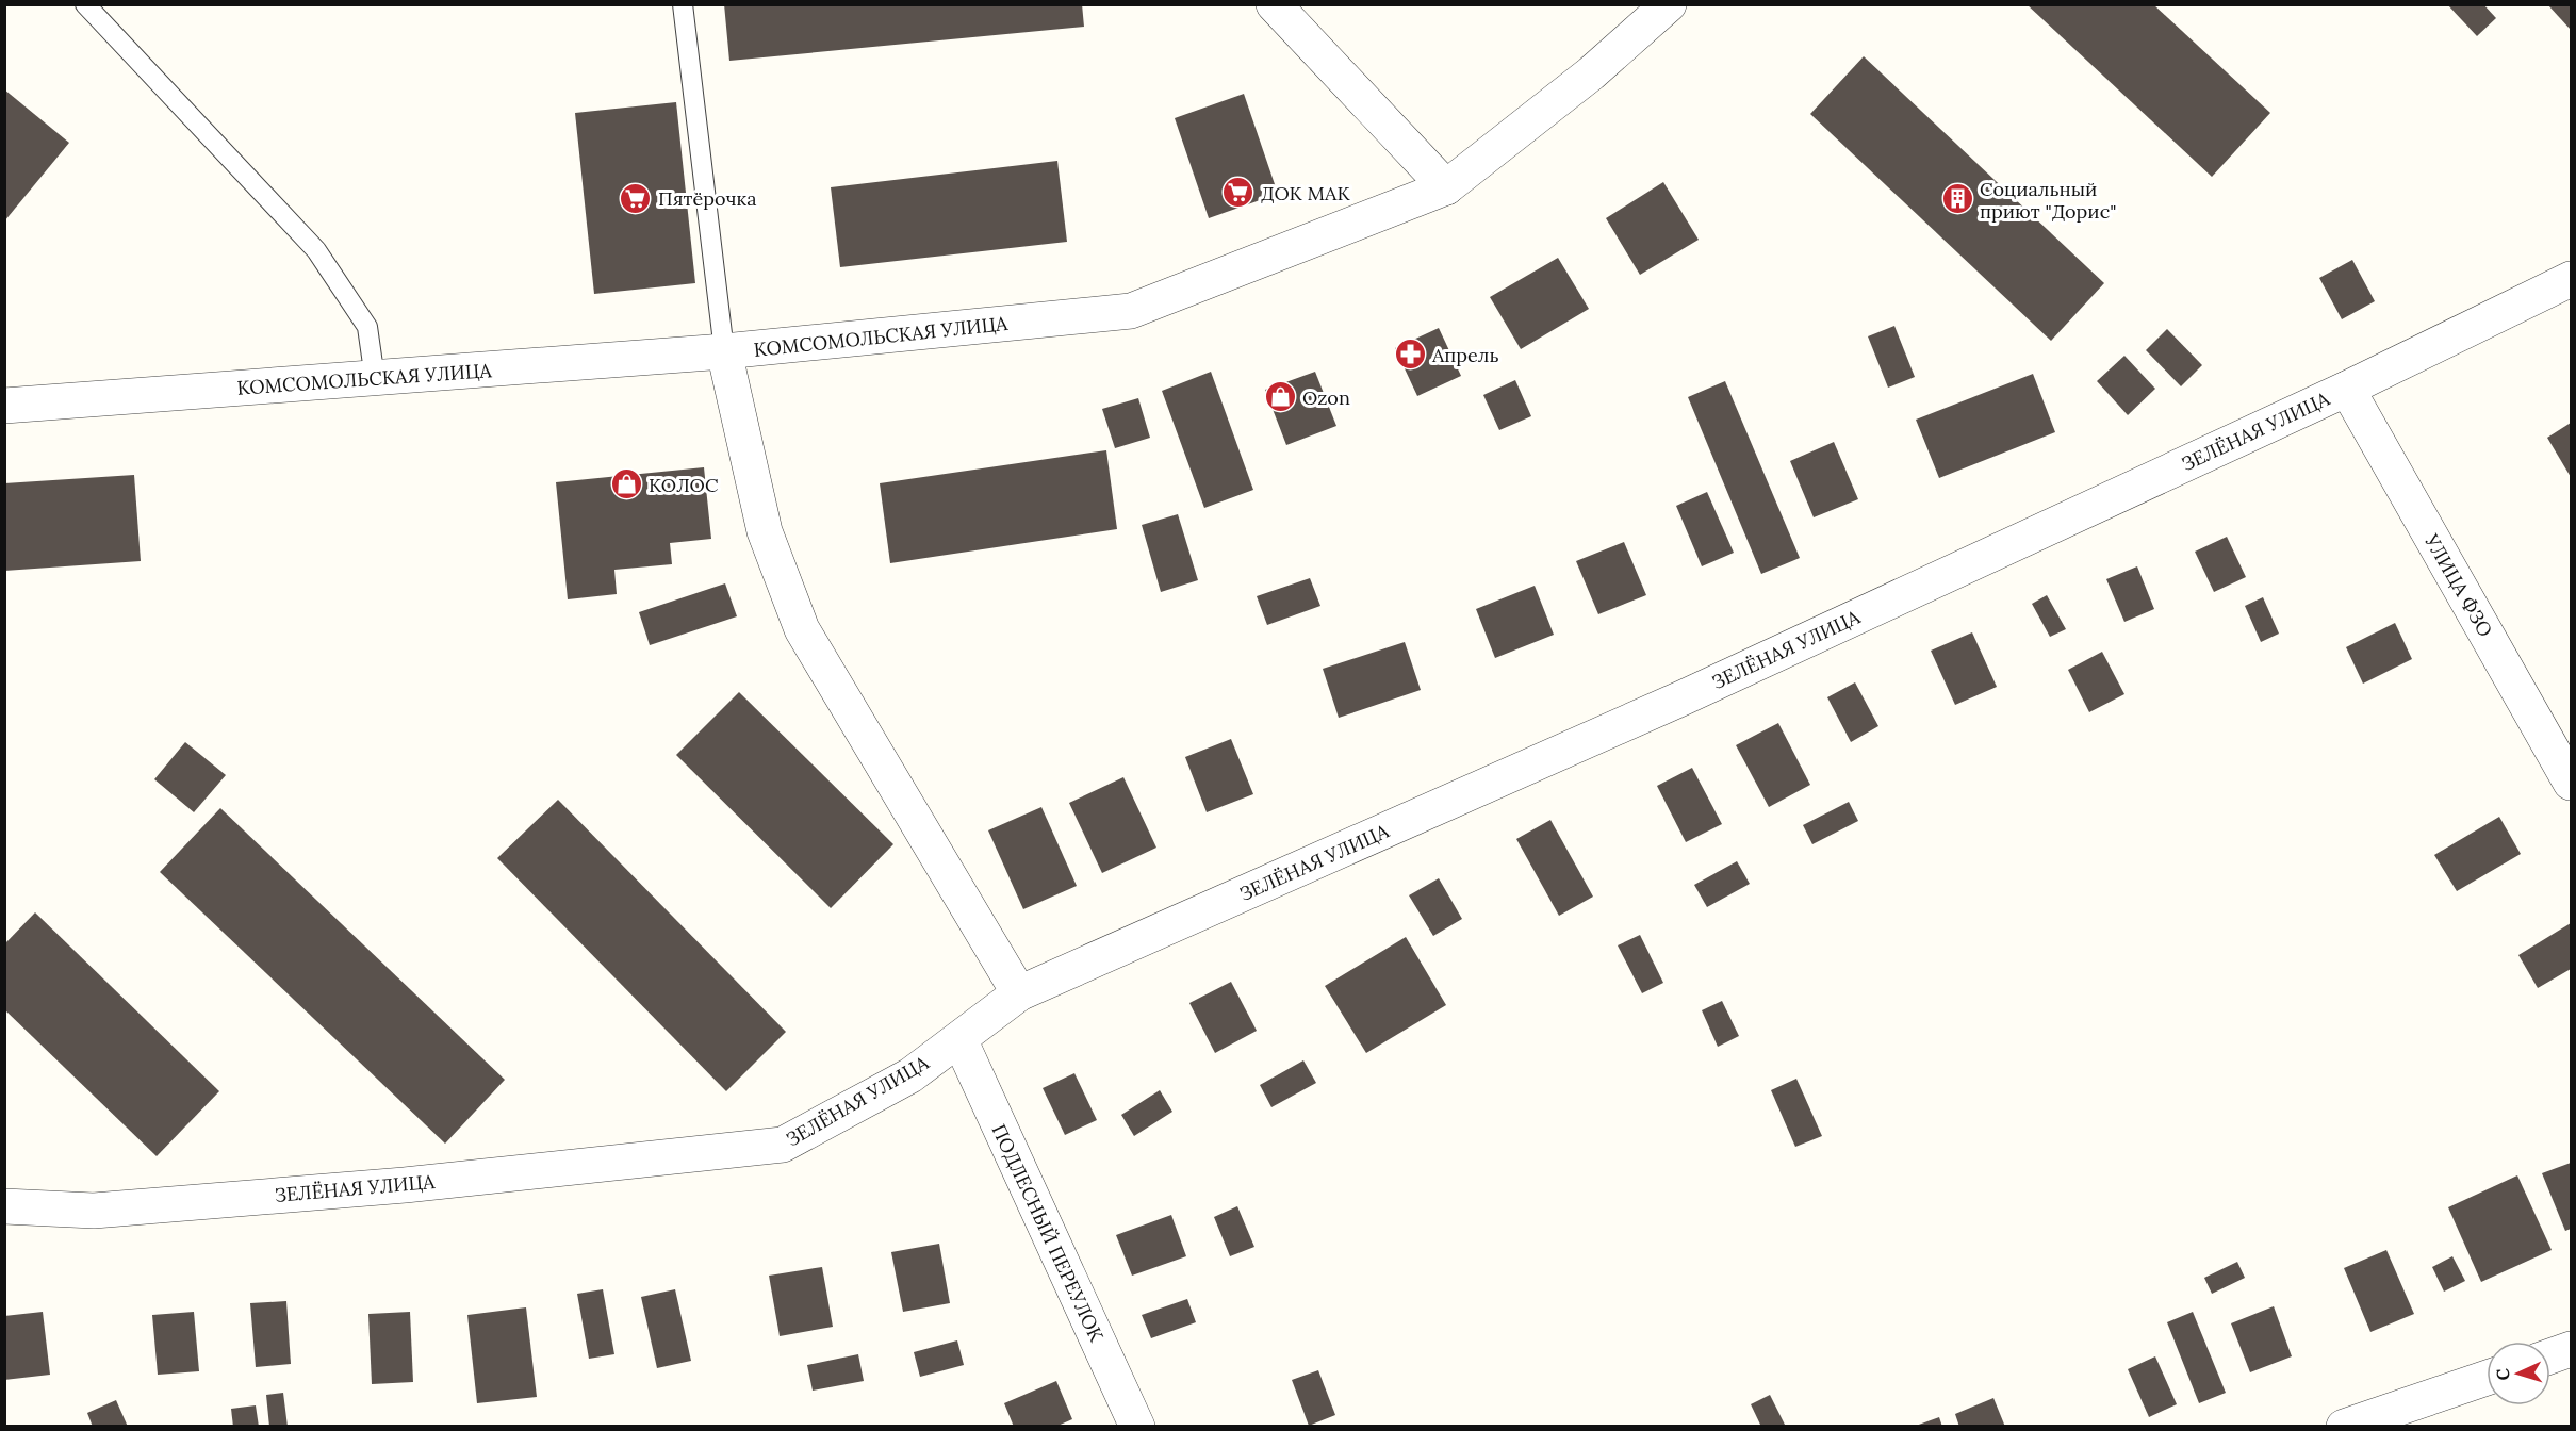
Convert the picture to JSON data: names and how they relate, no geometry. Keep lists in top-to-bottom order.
{
  "streets": {
    "street": [
      "КОМСОМОЛЬСКАЯ УЛИЦА",
      "ЗЕЛЁНАЯ УЛИЦА",
      "УЛИЦА ФЗО",
      "ПОДЛЕСНЫЙ ПЕРЕУЛОК"
    ]
  },
  "crossings": [
    ["ЗЕЛЁНАЯ УЛИЦА", "УЛИЦА ФЗО"],
    ["ЗЕЛЁНАЯ УЛИЦА", "ПОДЛЕСНЫЙ ПЕРЕУЛОК"]
  ],
  "places": {
    "supermarket": ["ДОК МАК", "Пятёрочка"],
    "building": ["Социальный приют \"Дорис\""],
    "pharmacy": ["Апрель"],
    "shop": ["Ozon", "КОЛОС"]
  },
  "north": "left"
}
